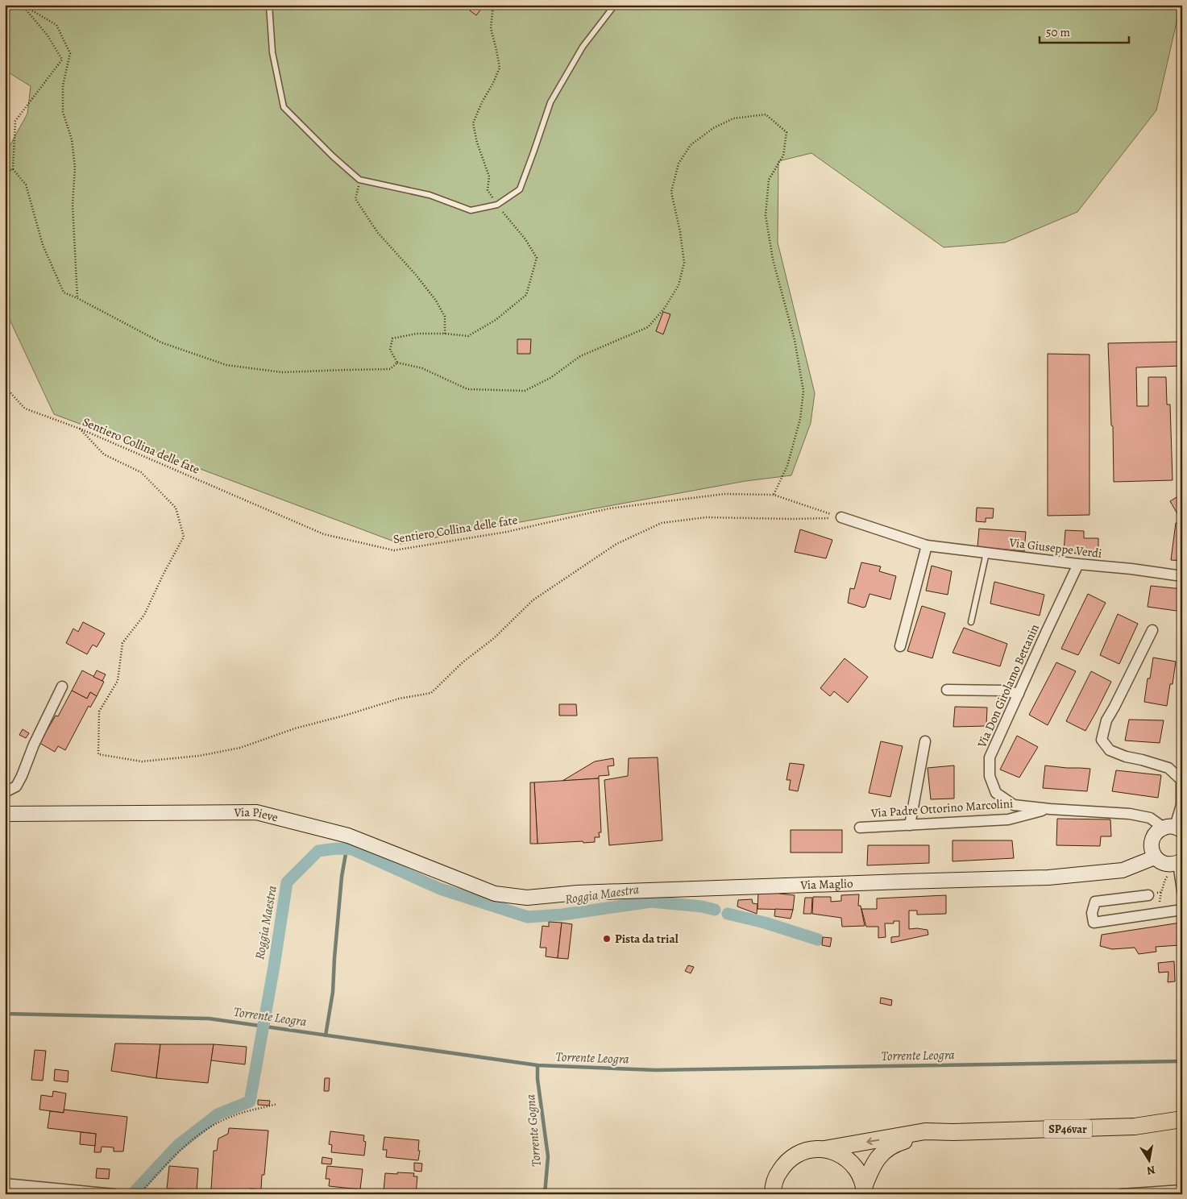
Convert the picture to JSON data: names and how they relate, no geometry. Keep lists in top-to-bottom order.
{
  "streets": {
    "main road": ["SP46var"],
    "street": [
      "Via Giuseppe Verdi",
      "Via Don Girolamo Bettanin",
      "Via Padre Ottorino Marcolini",
      "Via Pieve",
      "Via Maglio"
    ],
    "path": ["Sentiero Collina delle fate"]
  },
  "crossings": [
    ["Sentiero Collina delle fate", "Via Giuseppe Verdi"],
    ["Via Giuseppe Verdi", "Via Don Girolamo Bettanin"],
    ["Via Don Girolamo Bettanin", "Via Padre Ottorino Marcolini"],
    ["Via Pieve", "Via Maglio"]
  ],
  "water": ["Roggia Maestra", "Torrente Leogra", "Torrente Gogna"],
  "places": ["Pista da trial"],
  "scale_bar": "50 m",
  "north": "bottom"
}
